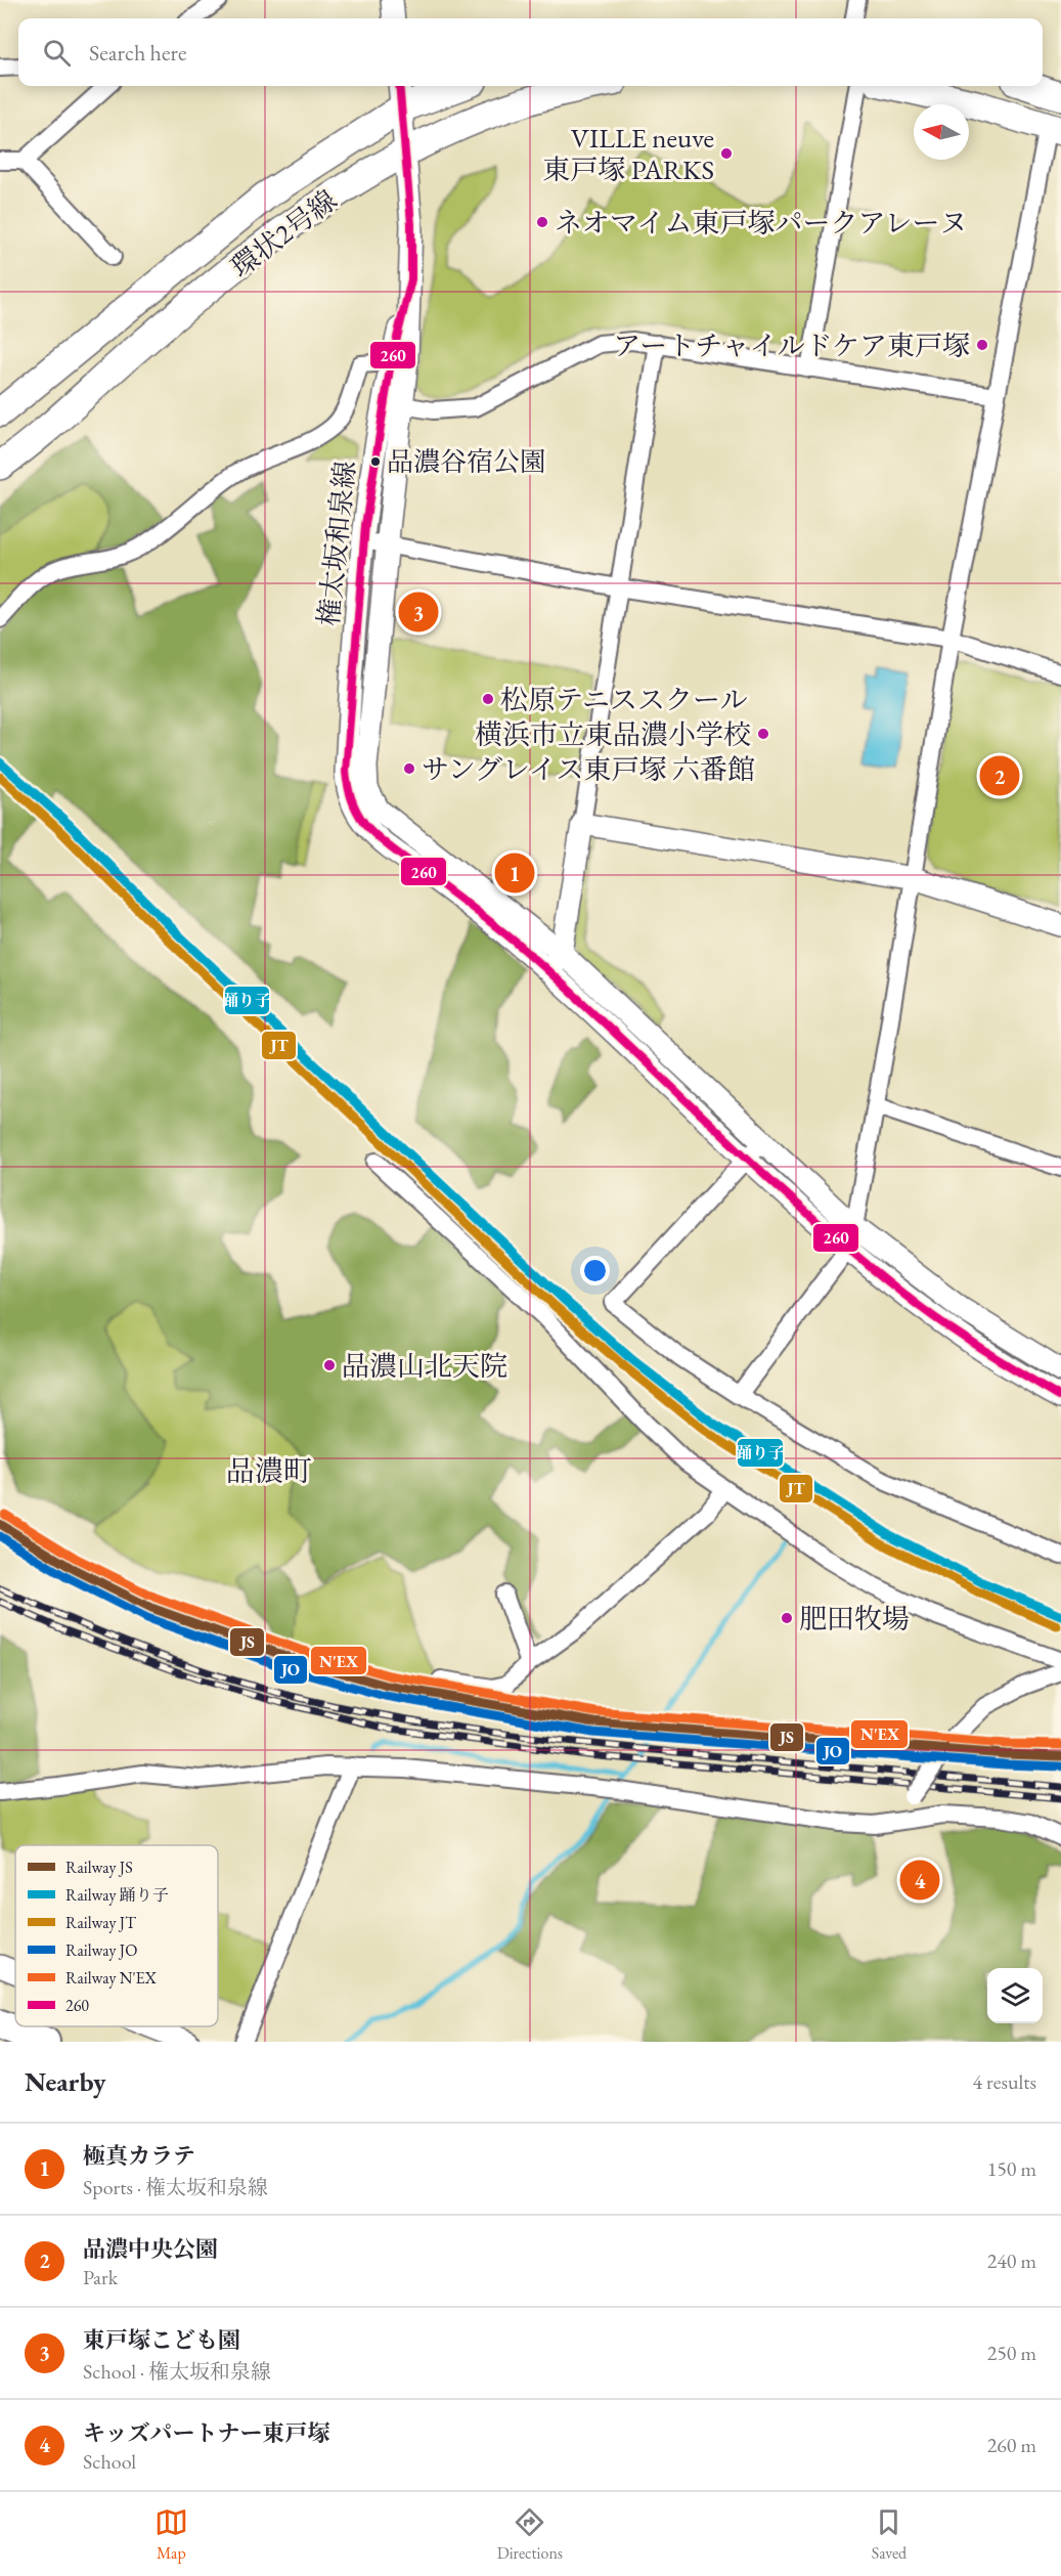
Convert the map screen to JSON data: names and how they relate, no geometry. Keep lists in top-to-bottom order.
{
  "streets": {
    "main road": ["環状2号線"],
    "street": ["権太坂和泉線"]
  },
  "crossings": [
    ["環状2号線", "権太坂和泉線"]
  ],
  "districts": ["品濃町"],
  "places": [
    "VILLE neuve 東戸塚 PARKS",
    "ネオマイム東戸塚パークアレーヌ",
    "アートチャイルドケア東戸塚",
    "品濃谷宿公園",
    "松原テニススクール",
    "横浜市立東品濃小学校",
    "サングレイス東戸塚 六番館",
    "品濃山北天院",
    "肥田牧場"
  ],
  "lines": [
    "transit line 260",
    "rail line 踊り子",
    "rail line JT",
    "rail line N'EX",
    "rail line JS",
    "rail line JO"
  ],
  "legend": [
    "Railway JS",
    "Railway 踊り子",
    "Railway JT",
    "Railway JO",
    "Railway N'EX",
    "260"
  ],
  "north": "left",
  "page": {
    "search": "Search here",
    "pins": [
      "3",
      "2",
      "1",
      "4"
    ],
    "heading": ["Nearby", "4 results"],
    "list": [
      {
        "mark": "1",
        "name": "極真カラテ",
        "note": "Sports · 権太坂和泉線",
        "value": "150 m"
      },
      {
        "mark": "2",
        "name": "品濃中央公園",
        "note": "Park",
        "value": "240 m"
      },
      {
        "mark": "3",
        "name": "東戸塚こども園",
        "note": "School · 権太坂和泉線",
        "value": "250 m"
      },
      {
        "mark": "4",
        "name": "キッズパートナー東戸塚",
        "note": "School",
        "value": "260 m"
      }
    ],
    "nav": ["Map", "Directions", "Saved"]
  }
}
